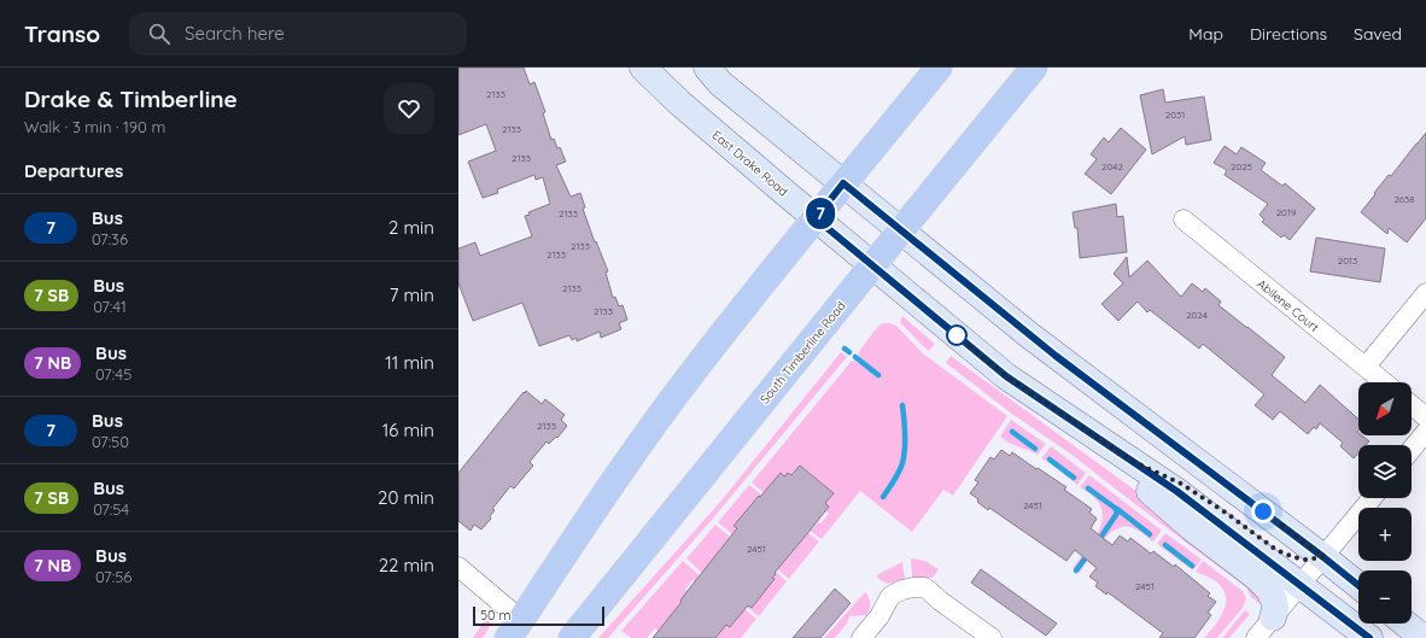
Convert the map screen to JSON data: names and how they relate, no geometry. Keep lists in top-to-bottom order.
{
  "streets": {
    "main road": ["East Drake Road", "South Timberline Road"],
    "street": ["Abilene Court"]
  },
  "crossings": [
    ["East Drake Road", "South Timberline Road"]
  ],
  "lines": ["bus line 7"],
  "house_numbers": [
    "2133",
    "2031",
    "2133",
    "2133",
    "2042",
    "2025",
    "2638",
    "2019",
    "2133",
    "2133",
    "2133",
    "2013",
    "2133",
    "2133",
    "2024",
    "2133",
    "2451",
    "2451",
    "2451"
  ],
  "scale_bar": "50 m",
  "north": "bottom left",
  "page": {
    "header": "Transo",
    "search": "Search here",
    "nav": ["Map", "Directions", "Saved"],
    "heading": [
      ["Drake & Timberline", "Walk · 3 min · 190 m"],
      "Departures"
    ],
    "on_map": "7",
    "list": [
      {
        "mark": "7",
        "name": "Bus",
        "note": "07:36",
        "value": "2 min"
      },
      {
        "mark": "7 SB",
        "name": "Bus",
        "note": "07:41",
        "value": "7 min"
      },
      {
        "mark": "7 NB",
        "name": "Bus",
        "note": "07:45",
        "value": "11 min"
      },
      {
        "mark": "7",
        "name": "Bus",
        "note": "07:50",
        "value": "16 min"
      },
      {
        "mark": "7 SB",
        "name": "Bus",
        "note": "07:54",
        "value": "20 min"
      },
      {
        "mark": "7 NB",
        "name": "Bus",
        "note": "07:56",
        "value": "22 min"
      }
    ],
    "map_buttons": ["+", "−"],
    "scale": "50 m"
  }
}
